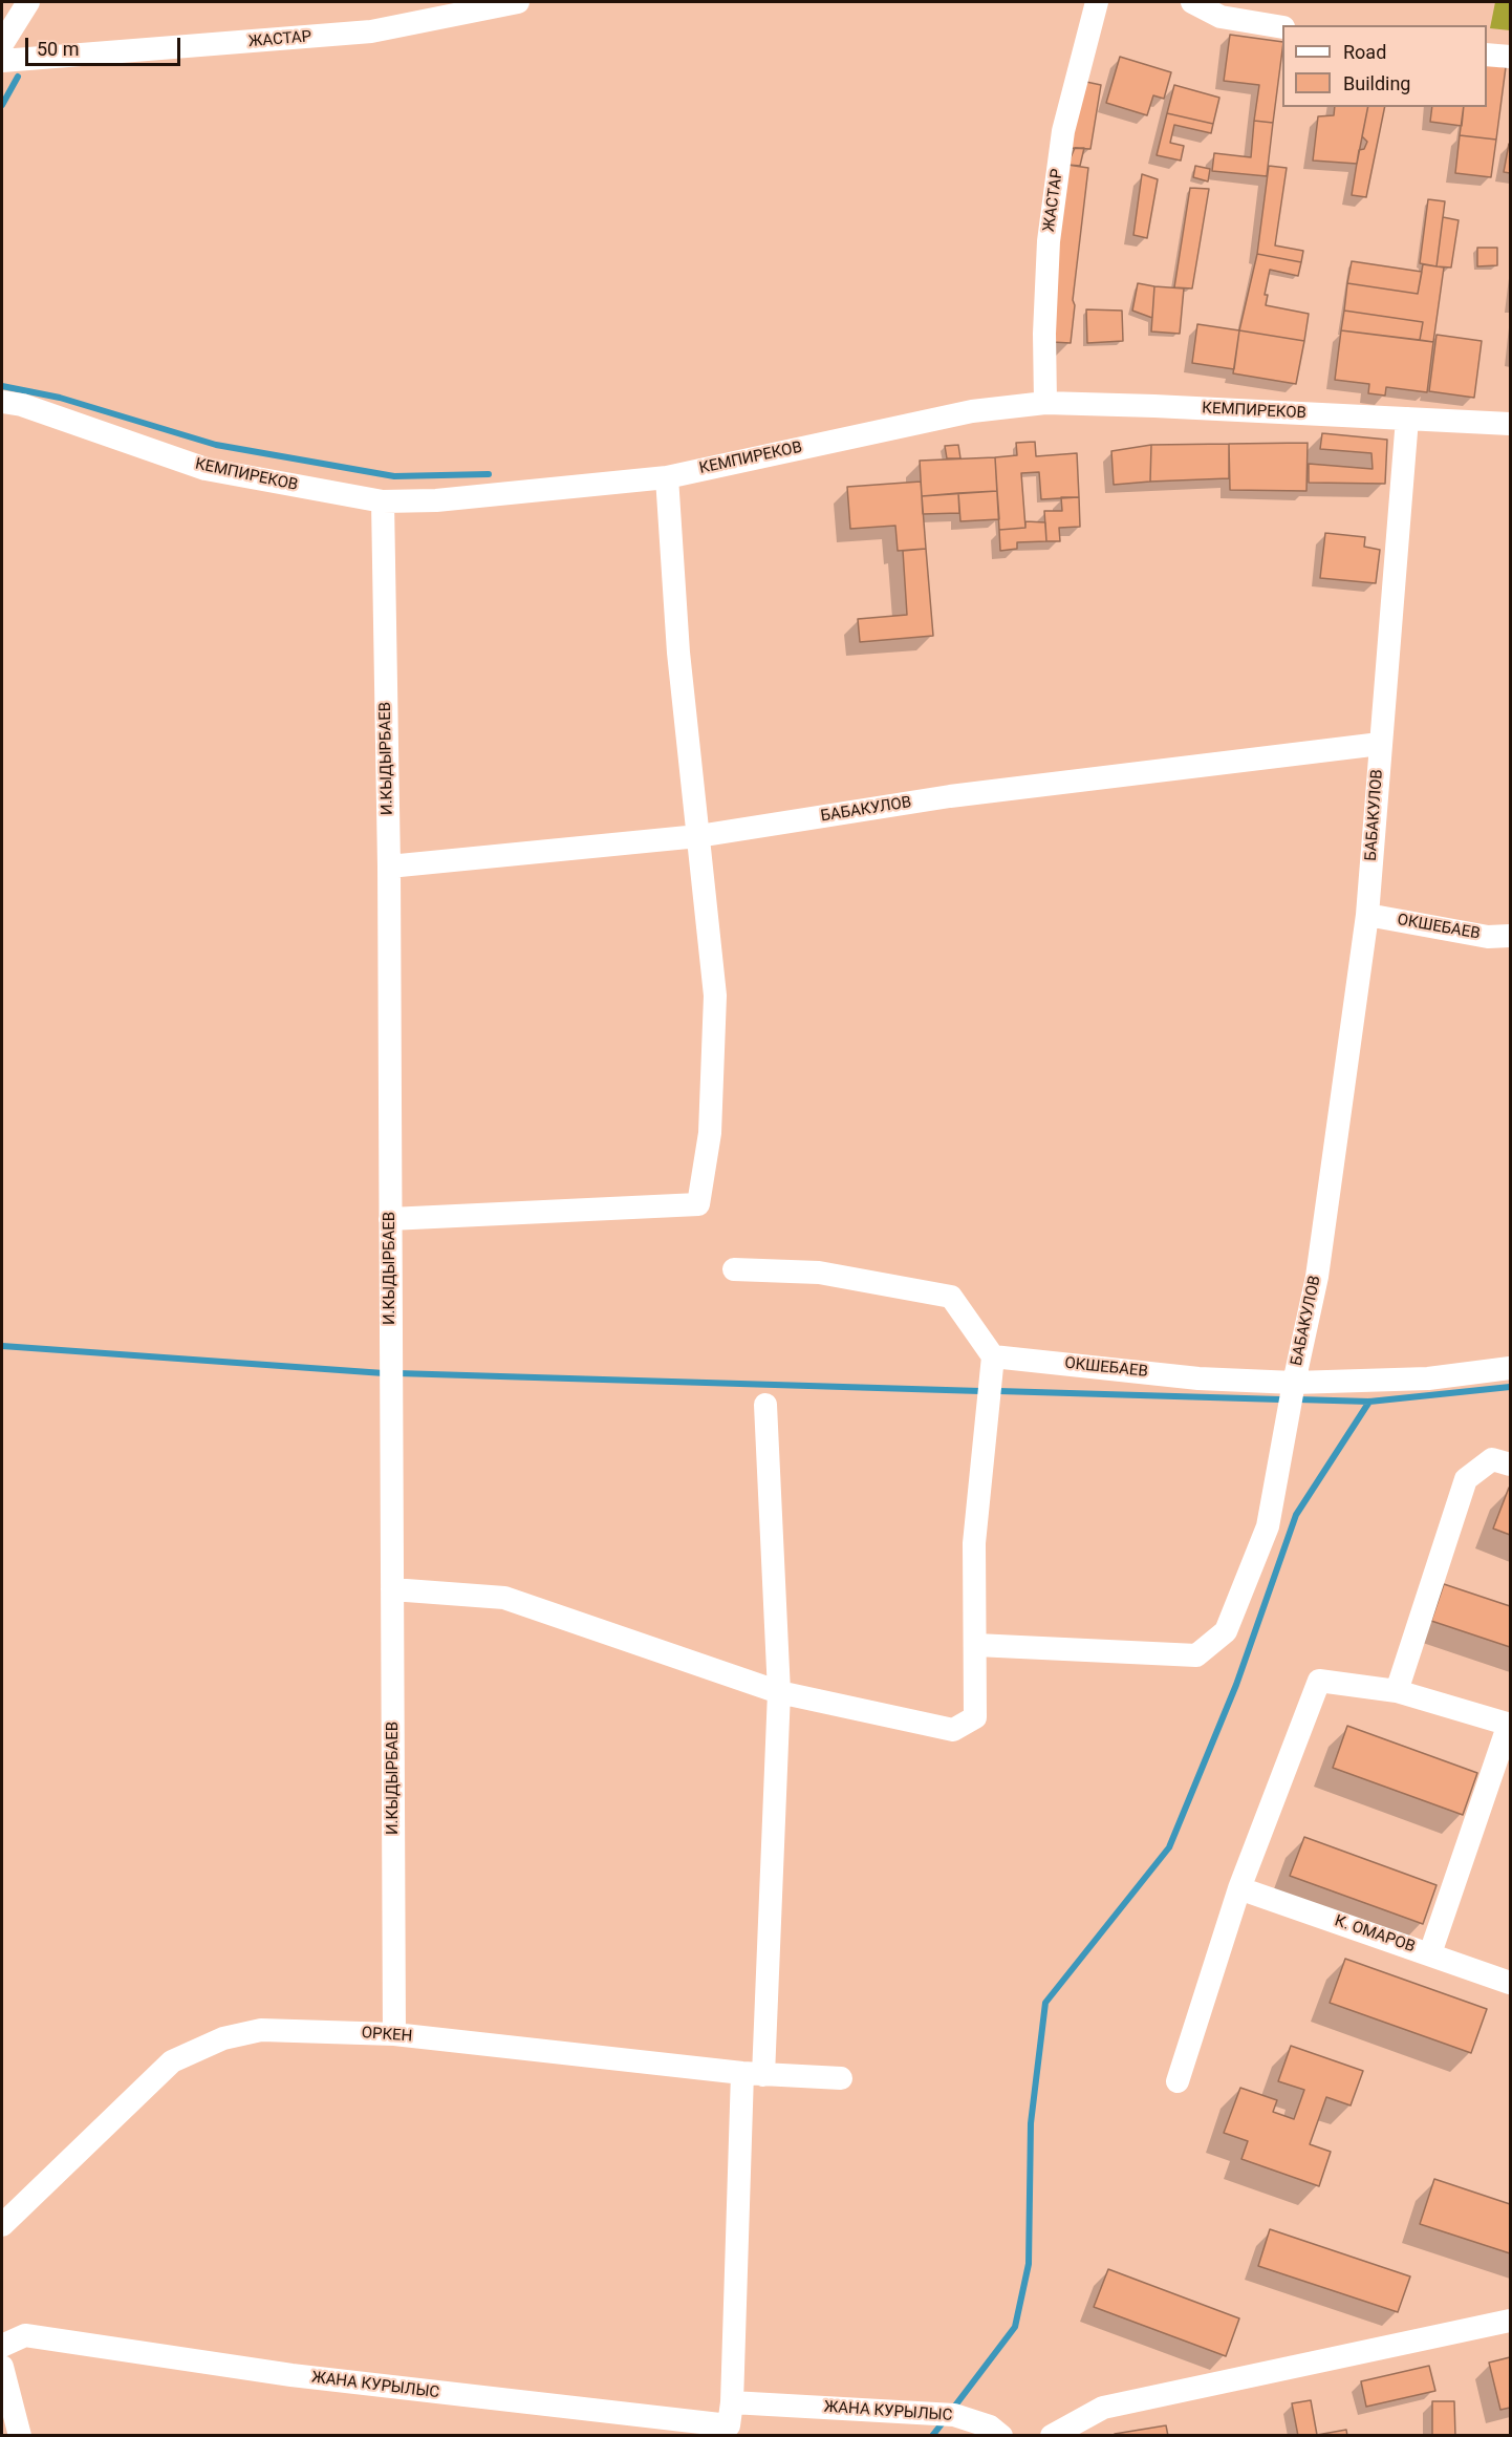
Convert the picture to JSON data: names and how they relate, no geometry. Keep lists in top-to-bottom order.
{
  "streets": {
    "street": [
      "ЖАСТАР",
      "КЕМПИРЕКОВ",
      "И.КЫДЫРБАЕВ",
      "БАБАКУЛОВ",
      "ОКШЕБАЕВ",
      "К. ОМАРОВ",
      "ОРКЕН",
      "ЖАНА КУРЫЛЫС"
    ]
  },
  "crossings": [
    ["ЖАСТАР", "КЕМПИРЕКОВ"],
    ["КЕМПИРЕКОВ", "И.КЫДЫРБАЕВ"],
    ["КЕМПИРЕКОВ", "БАБАКУЛОВ"],
    ["И.КЫДЫРБАЕВ", "БАБАКУЛОВ"],
    ["И.КЫДЫРБАЕВ", "ОРКЕН"],
    ["БАБАКУЛОВ", "ОКШЕБАЕВ"],
    ["ОРКЕН", "ЖАНА КУРЫЛЫС"]
  ],
  "legend": ["Road", "Building"],
  "scale_bar": "50 m"
}
